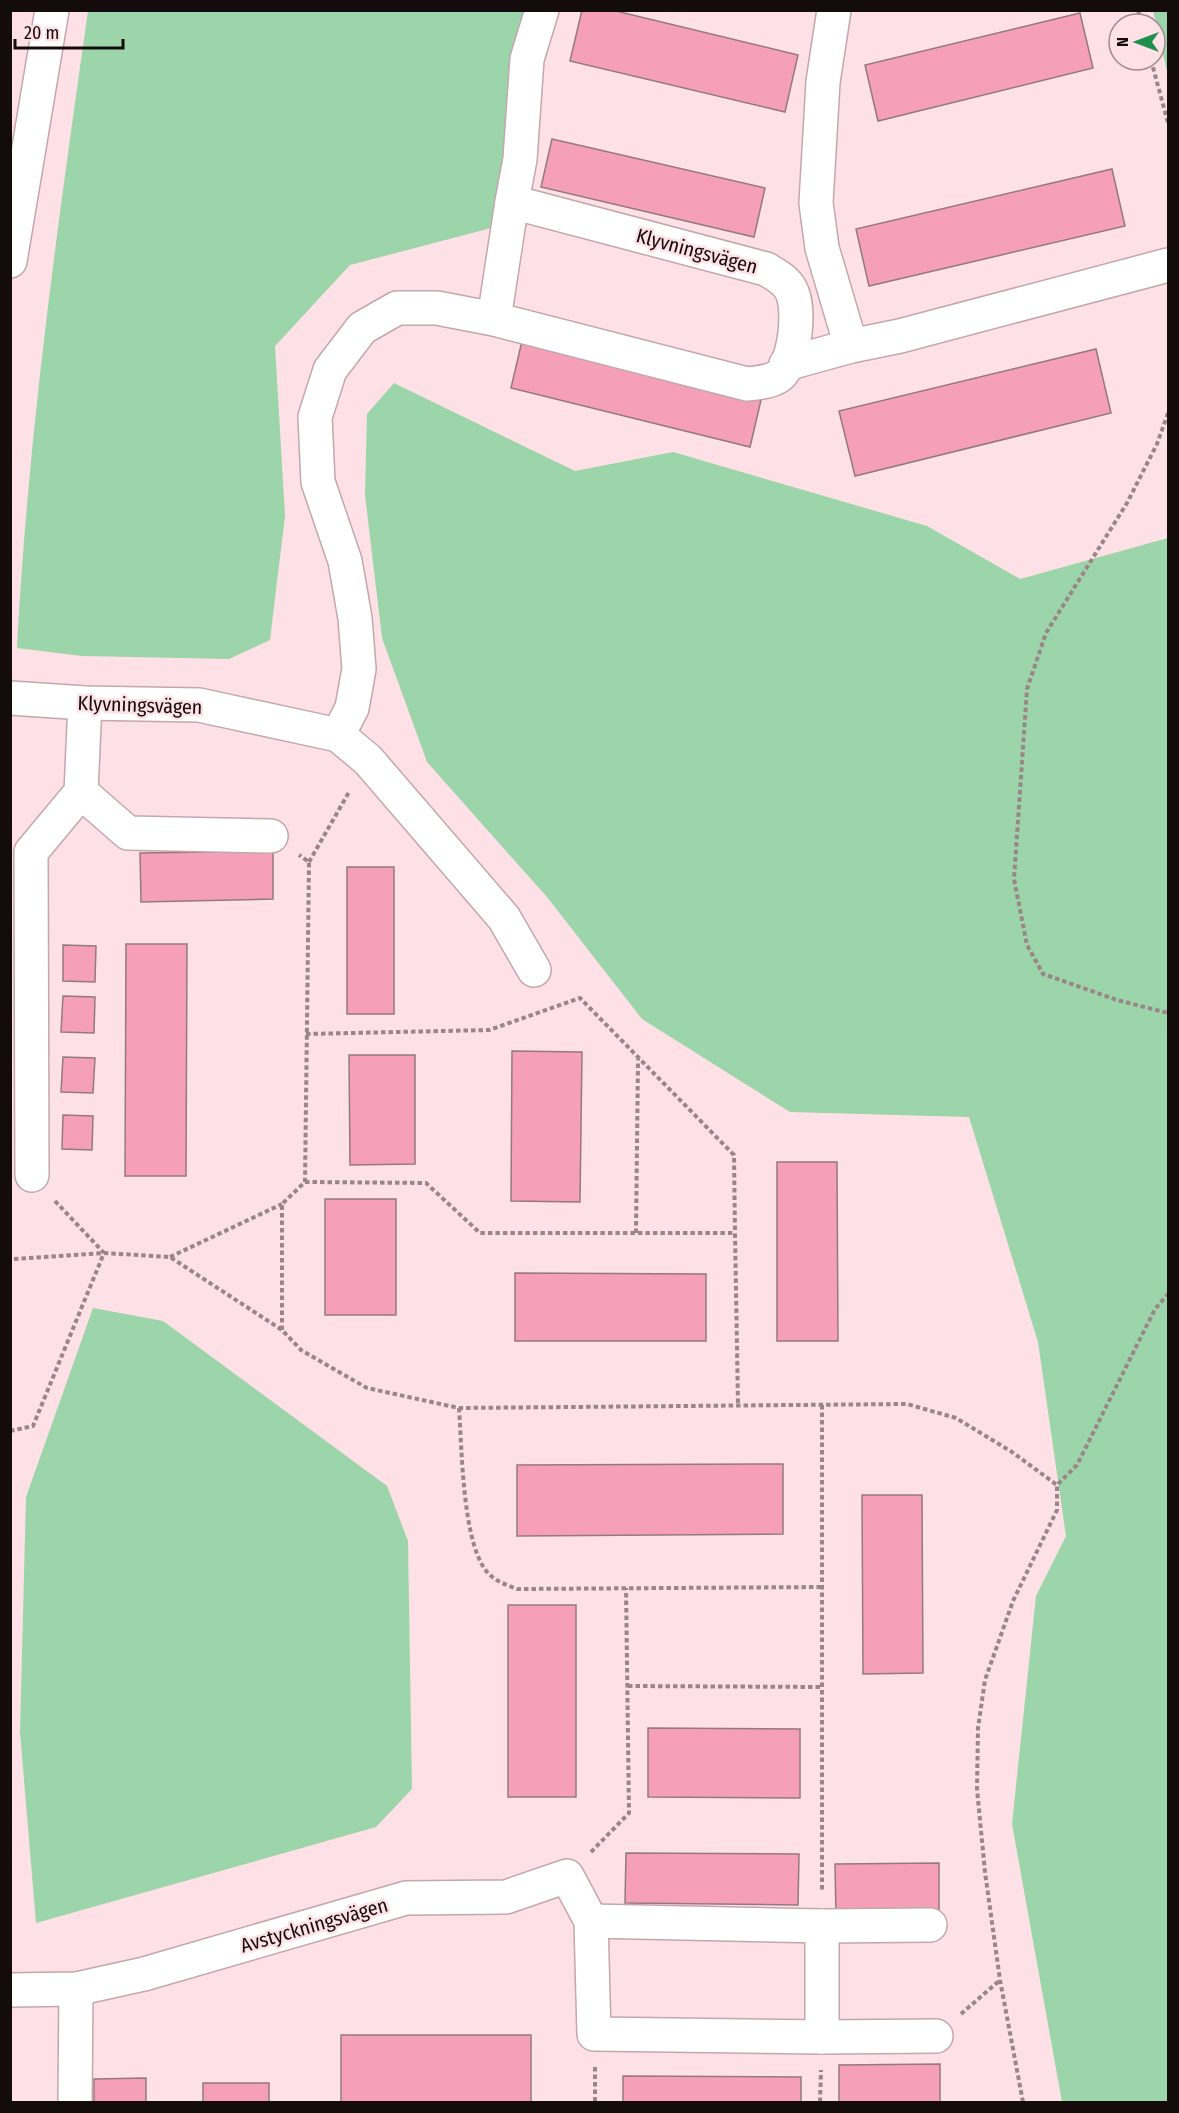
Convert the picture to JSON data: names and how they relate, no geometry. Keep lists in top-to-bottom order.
{
  "streets": {
    "street": ["Klyvningsvägen", "Avstyckningsvägen"]
  },
  "scale_bar": "20 m",
  "north": "left"
}
